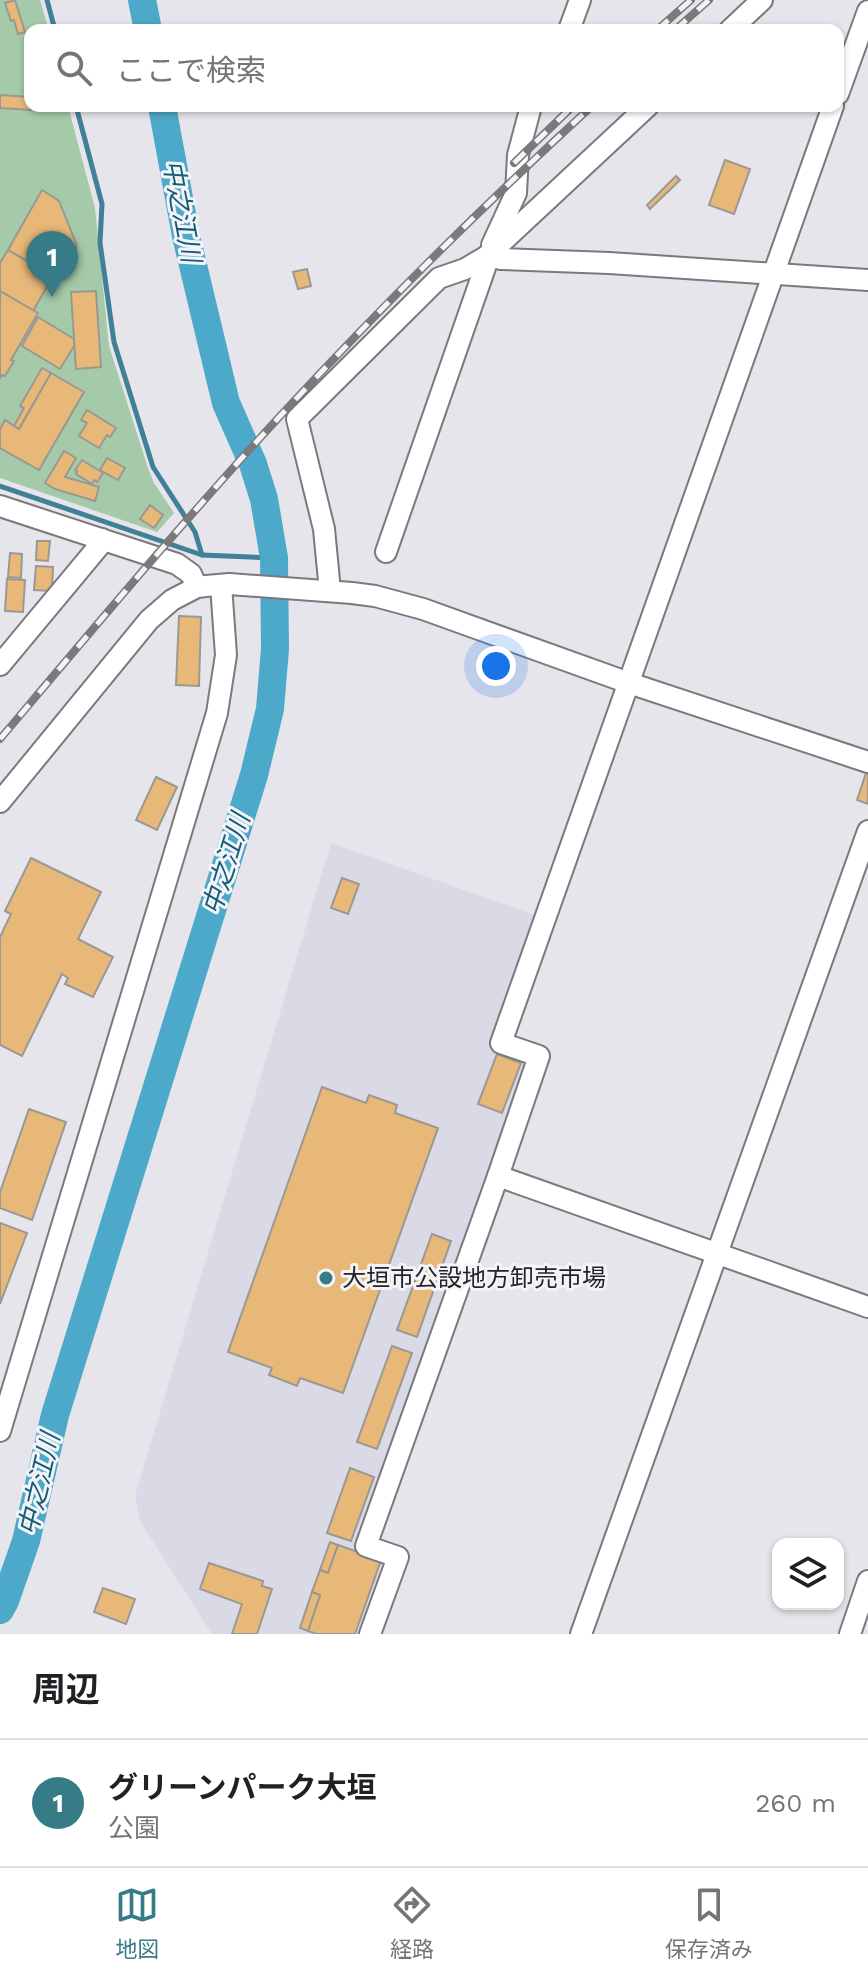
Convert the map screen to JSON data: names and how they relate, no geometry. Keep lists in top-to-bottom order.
{
  "water": ["中之江川"],
  "places": ["大垣市公設地方卸売市場"],
  "page": {
    "search": "ここで検索",
    "pins": "1",
    "heading": "周辺",
    "list": [
      {
        "mark": "1",
        "name": "グリーンパーク大垣",
        "note": "公園",
        "value": "260 m"
      }
    ],
    "nav": ["地図", "経路", "保存済み"]
  }
}
